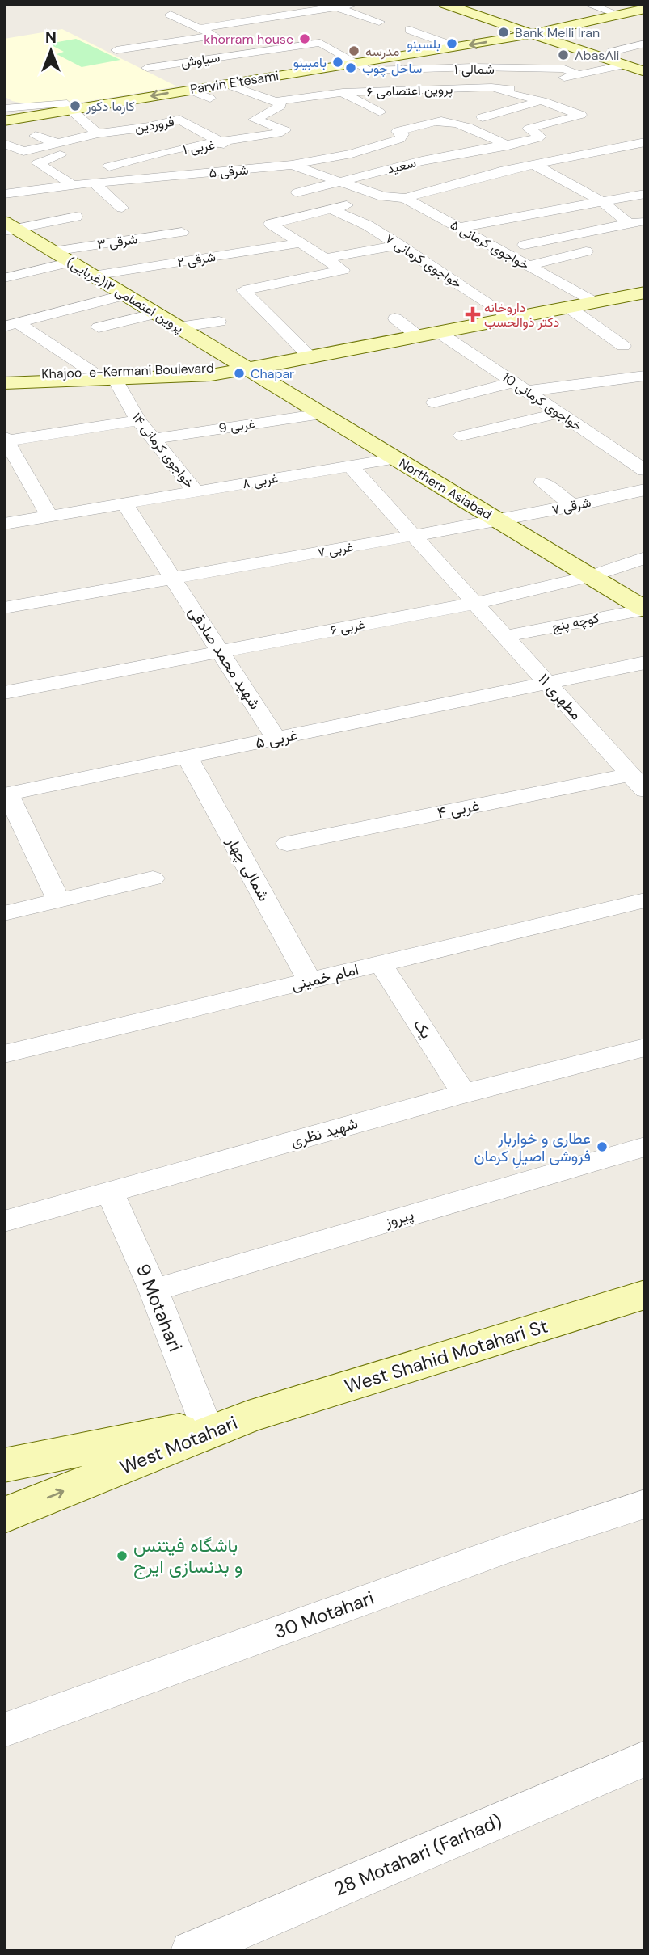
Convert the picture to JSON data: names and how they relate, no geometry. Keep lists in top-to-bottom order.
{
  "streets": {
    "main road": [
      "Parvin E'tesami",
      "پروین اعتصامی ۱۲(غربایی)",
      "Khajoo-e-Kermani Boulevard",
      "Northern Asiabad",
      "West Shahid Motahari St",
      "West Motahari"
    ],
    "street": [
      "سیاوش",
      "شمالی ۱",
      "پروین اعتصامی ۶",
      "فروردین",
      "غربی ۱",
      "سعید",
      "شرقی ۵",
      "شرقی ۳",
      "خواجوی کرمانی ۵",
      "شرقی ۲",
      "خواجوی کرمانی ۷",
      "خواجوی کرمانی 10",
      "غربی 9",
      "خواجوی کرمانی ۱۴",
      "۸ غربی",
      "شرقی ۷",
      "۷ غربی",
      "کوچه پنج",
      "۶ غربی",
      "شهید محمد صادقی",
      "مطهری ۱۱",
      "۵ غربی",
      "۴ غربی",
      "شمالی چهار",
      "امام خمینی",
      "یک",
      "شهید نظری",
      "پیروز",
      "9 Motahari",
      "30 Motahari",
      "28 Motahari (Farhad)"
    ]
  },
  "crossings": [
    ["سیاوش", "شمالی ۱"],
    ["سیاوش", "Parvin E'tesami"],
    ["شمالی ۱", "Parvin E'tesami"],
    ["Parvin E'tesami", "پروین اعتصامی ۶"],
    ["پروین اعتصامی ۶", "غربی ۱"],
    ["پروین اعتصامی ۶", "سعید"],
    ["فروردین", "غربی ۱"],
    ["فروردین", "شرقی ۵"],
    ["سعید", "شرقی ۵"],
    ["شرقی ۳", "پروین اعتصامی ۱۲(غربایی)"],
    ["شرقی ۲", "پروین اعتصامی ۱۲(غربایی)"],
    ["پروین اعتصامی ۱۲(غربایی)", "Khajoo-e-Kermani Boulevard"],
    ["پروین اعتصامی ۱۲(غربایی)", "Northern Asiabad"],
    ["Khajoo-e-Kermani Boulevard", "خواجوی کرمانی ۱۴"],
    ["Khajoo-e-Kermani Boulevard", "Northern Asiabad"],
    ["غربی 9", "خواجوی کرمانی ۱۴"],
    ["غربی 9", "Northern Asiabad"],
    ["خواجوی کرمانی ۱۴", "۸ غربی"],
    ["۸ غربی", "Northern Asiabad"],
    ["۸ غربی", "شهید محمد صادقی"],
    ["۸ غربی", "مطهری ۱۱"],
    ["Northern Asiabad", "شرقی ۷"],
    ["Northern Asiabad", "۷ غربی"],
    ["Northern Asiabad", "کوچه پنج"],
    ["Northern Asiabad", "۶ غربی"],
    ["شرقی ۷", "۷ غربی"],
    ["۷ غربی", "شهید محمد صادقی"],
    ["۷ غربی", "مطهری ۱۱"],
    ["کوچه پنج", "مطهری ۱۱"],
    ["۶ غربی", "شهید محمد صادقی"],
    ["۶ غربی", "مطهری ۱۱"],
    ["شهید محمد صادقی", "۵ غربی"],
    ["مطهری ۱۱", "۵ غربی"],
    ["مطهری ۱۱", "۴ غربی"],
    ["۵ غربی", "شمالی چهار"],
    ["شمالی چهار", "امام خمینی"],
    ["امام خمینی", "یک"],
    ["یک", "شهید نظری"],
    ["شهید نظری", "9 Motahari"],
    ["پیروز", "9 Motahari"],
    ["9 Motahari", "West Motahari"],
    ["West Shahid Motahari St", "West Motahari"]
  ],
  "places": {
    "other": [
      "Bank Melli Iran",
      "khorram house",
      "بلسینو",
      "مدرسه",
      "AbasAli",
      "بامبینو",
      "ساحل چوب",
      "کارما دکور",
      "Chapar",
      "عطاری و خواربار فروشی اصیلِ کرمان",
      "باشگاه فیتنس و بدنسازی ایرج"
    ],
    "health": ["داروخانه دکتر ذوالحسب"]
  },
  "north": "top"
}
